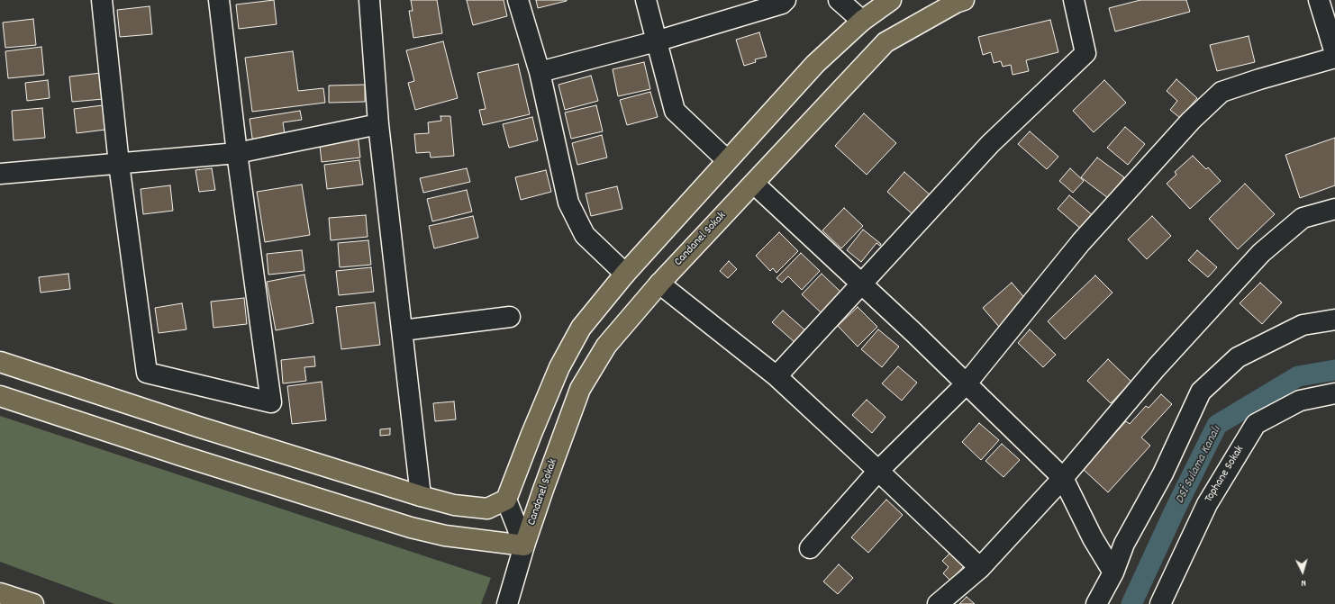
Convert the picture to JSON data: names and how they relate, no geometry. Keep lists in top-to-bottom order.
{
  "streets": {
    "main road": ["Candanel Sokak"],
    "street": ["Tophane Sokak"]
  },
  "water": ["DSİ Sulama Kanalı"],
  "north": "bottom"
}
